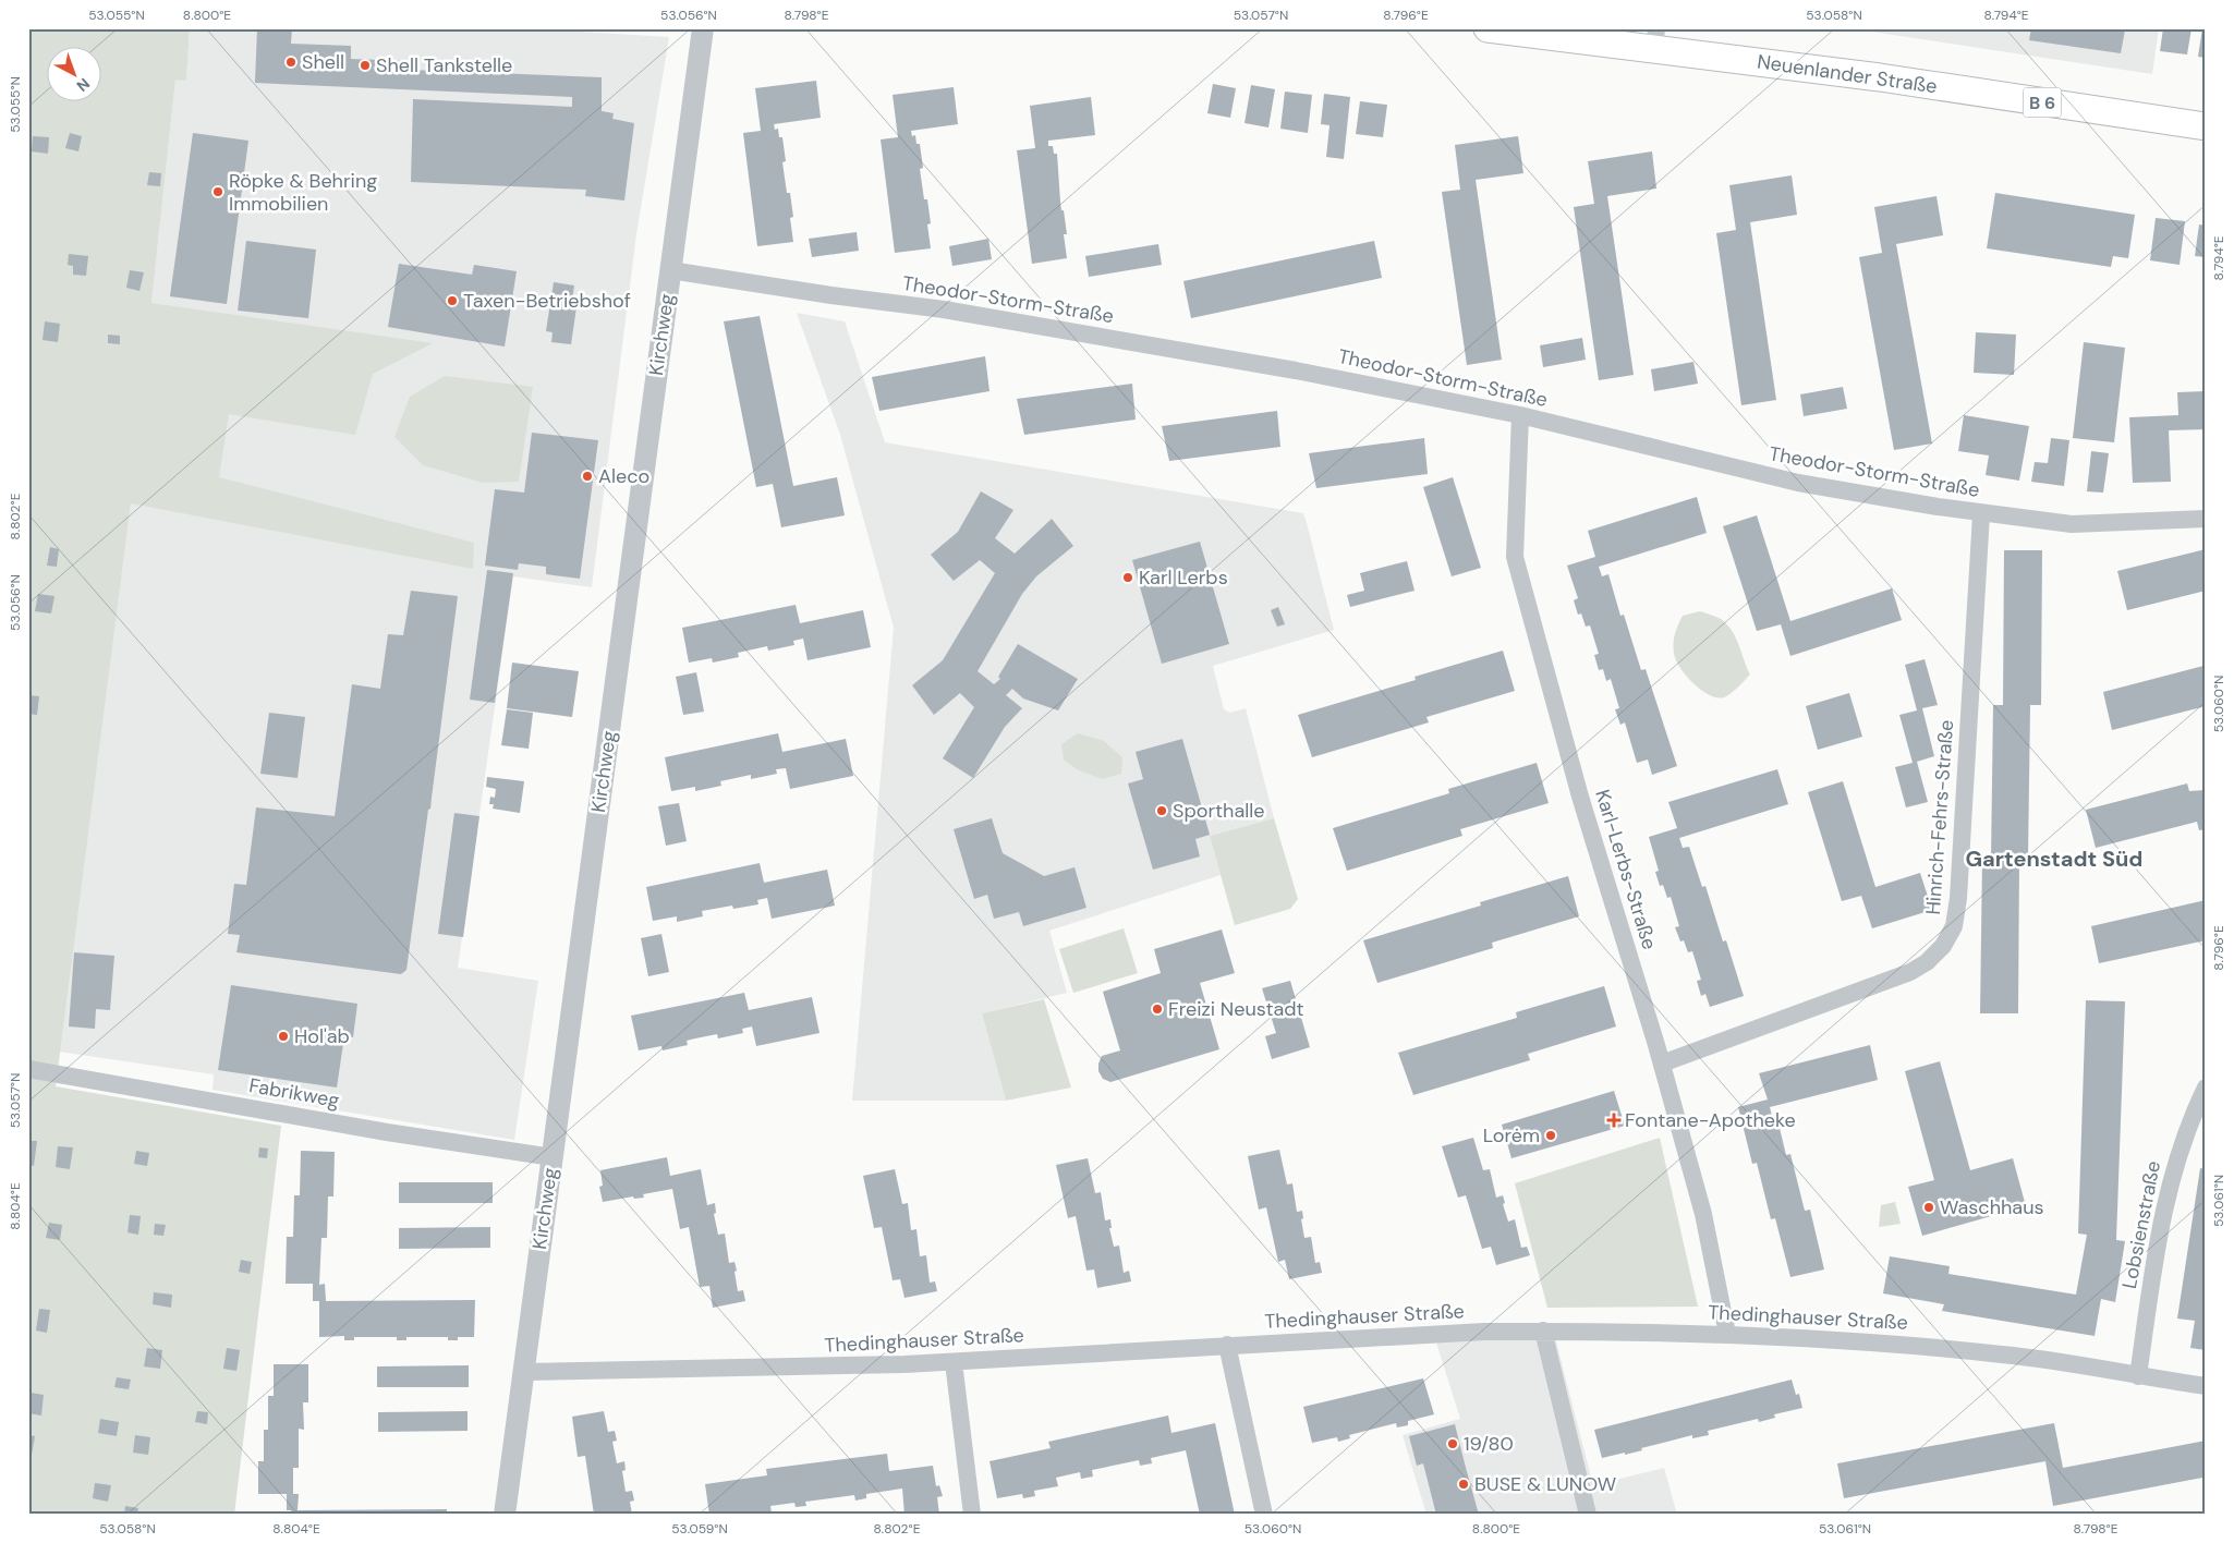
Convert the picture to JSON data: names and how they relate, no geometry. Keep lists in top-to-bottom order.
{
  "streets": {
    "main road": ["Neuenlander Straße", "B 6"],
    "street": [
      "Theodor-Storm-Straße",
      "Kirchweg",
      "Hinrich-Fehrs-Straße",
      "Karl-Lerbs-Straße",
      "Fabrikweg",
      "Lobsienstraße",
      "Thedinghauser Straße"
    ]
  },
  "crossings": [
    ["Theodor-Storm-Straße", "Kirchweg"],
    ["Theodor-Storm-Straße", "Hinrich-Fehrs-Straße"],
    ["Theodor-Storm-Straße", "Karl-Lerbs-Straße"],
    ["Kirchweg", "Fabrikweg"],
    ["Kirchweg", "Thedinghauser Straße"],
    ["Hinrich-Fehrs-Straße", "Karl-Lerbs-Straße"],
    ["Karl-Lerbs-Straße", "Thedinghauser Straße"],
    ["Lobsienstraße", "Thedinghauser Straße"]
  ],
  "districts": ["Gartenstadt Süd"],
  "places": {
    "other": [
      "Shell",
      "Shell Tankstelle",
      "Röpke & Behring Immobilien",
      "Taxen-Betriebshof",
      "Aleco",
      "Karl Lerbs",
      "Sporthalle",
      "Freizi Neustadt",
      "Hol'ab",
      "Lorėm",
      "Waschhaus",
      "19/80",
      "BUSE & LUNOW"
    ],
    "health": ["Fontane-Apotheke"]
  },
  "north": "bottom right",
  "coordinates": [
    "53.055°N",
    "8.800°E",
    "53.056°N",
    "8.798°E",
    "53.057°N",
    "8.796°E",
    "53.058°N",
    "8.794°E",
    "8.802°E",
    "53.060°N",
    "53.061°N",
    "8.804°E",
    "53.059°N"
  ]
}
